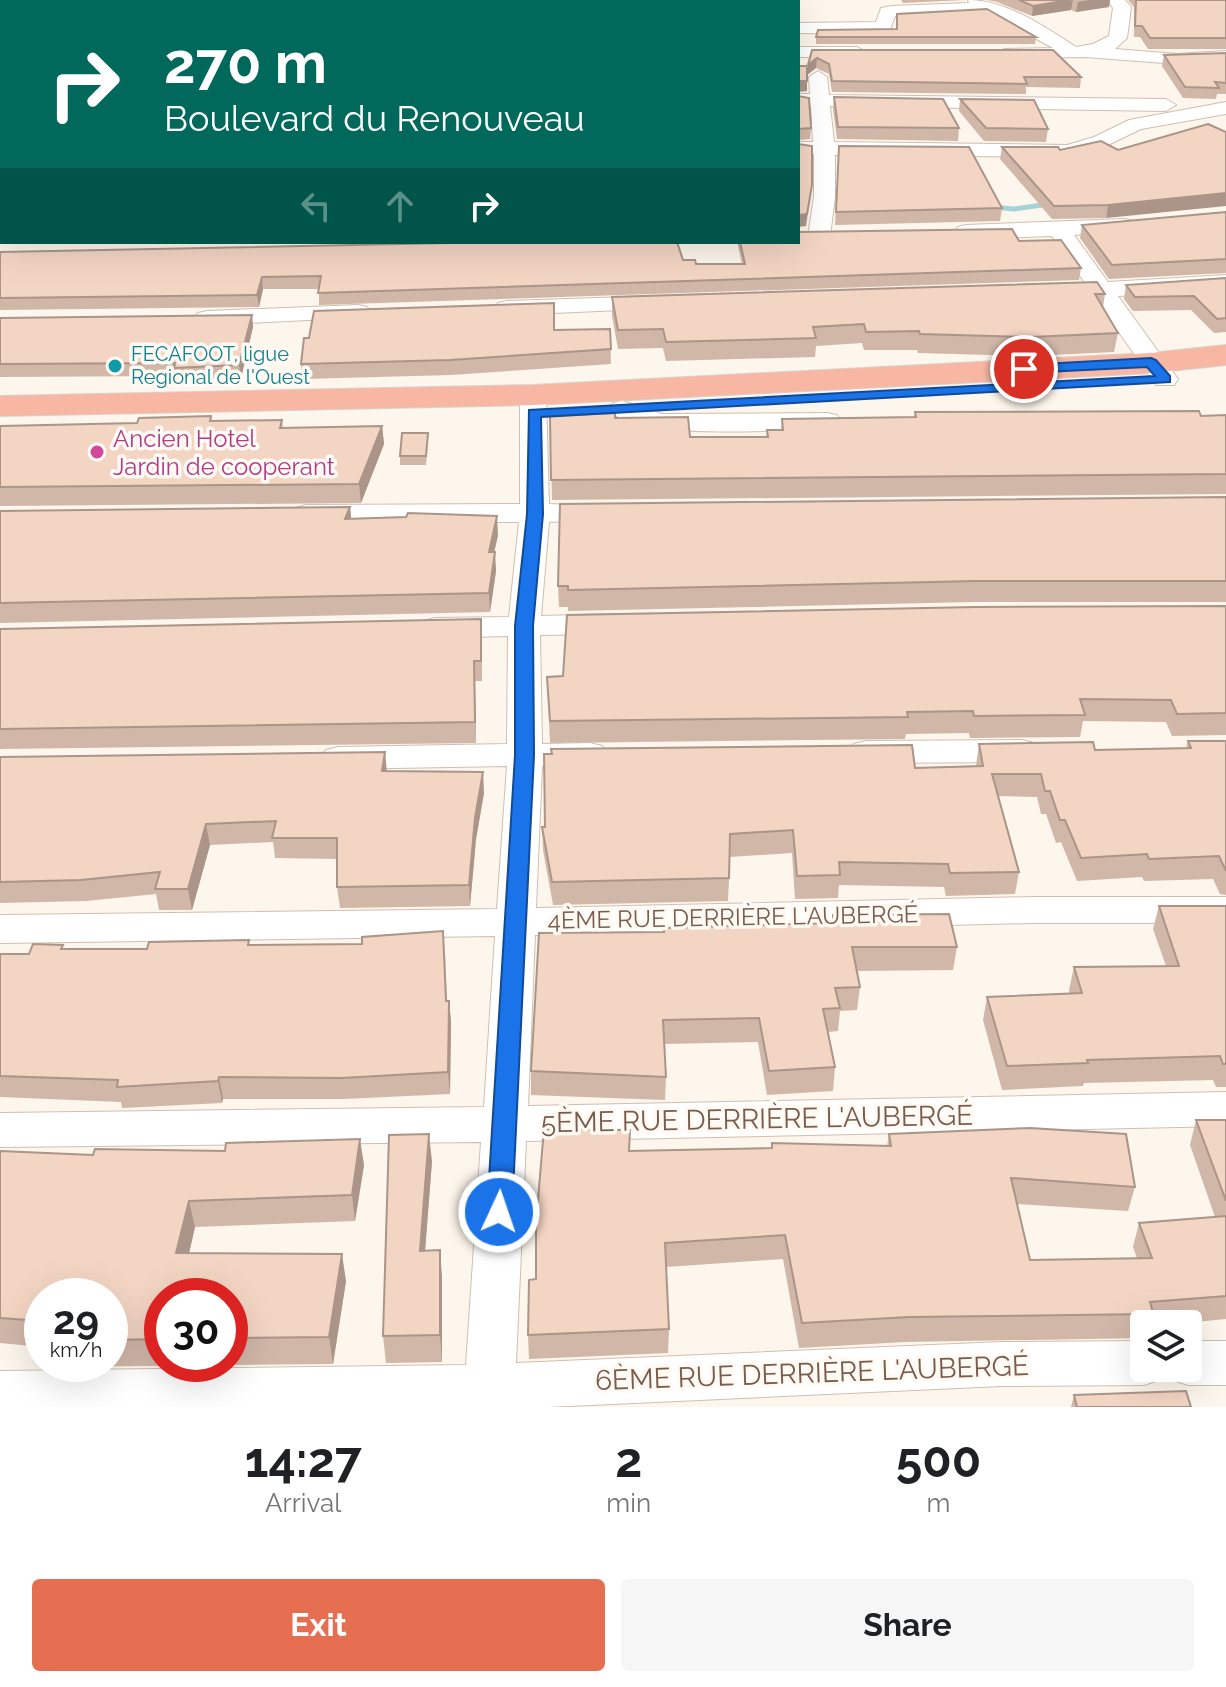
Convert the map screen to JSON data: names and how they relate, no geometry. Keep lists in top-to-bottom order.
{
  "streets": {
    "street": ["4ÈME RUE DERRIÈRE L'AUBERGÉ", "5ÈME RUE DERRIÈRE L'AUBERGÉ", "6ÈME RUE DERRIÈRE L'AUBERGÉ"]
  },
  "places": ["FECAFOOT, ligue Regional de l'Ouest", "Ancien Hotel Jardin de cooperant"],
  "page": {
    "turn": ["270 m", "Boulevard du Renouveau"],
    "speed": "29 km/h",
    "limit": "30",
    "eta": [
      "14:27",
      "Arrival",
      "2",
      "min",
      "500",
      "m"
    ],
    "buttons": ["Exit", "Share"]
  }
}
